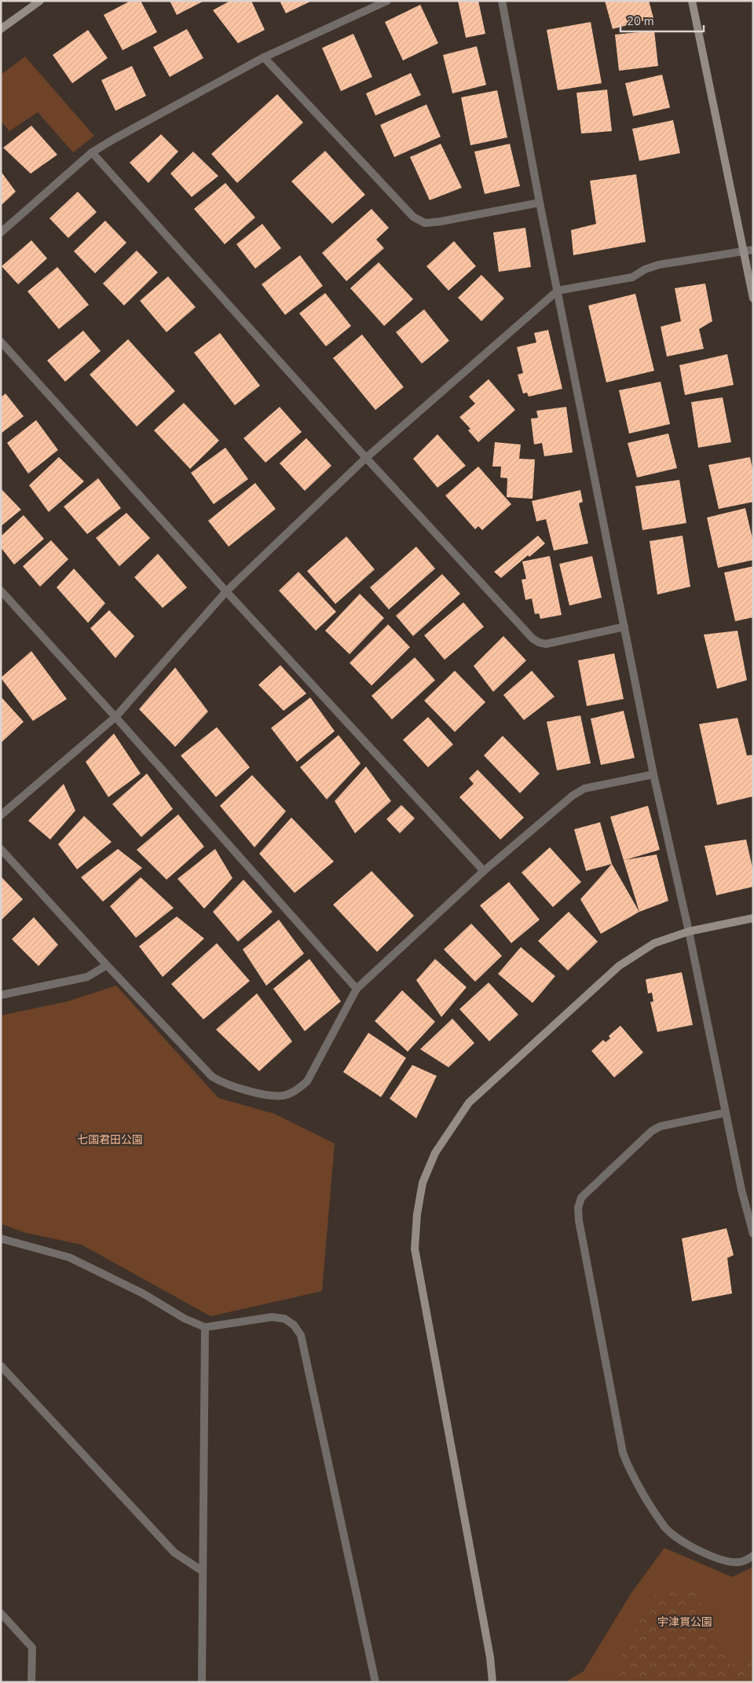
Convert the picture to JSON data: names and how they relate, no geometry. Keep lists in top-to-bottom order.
{
  "parks": ["七国君田公園", "宇津貫公園"],
  "scale_bar": "20 m"
}
